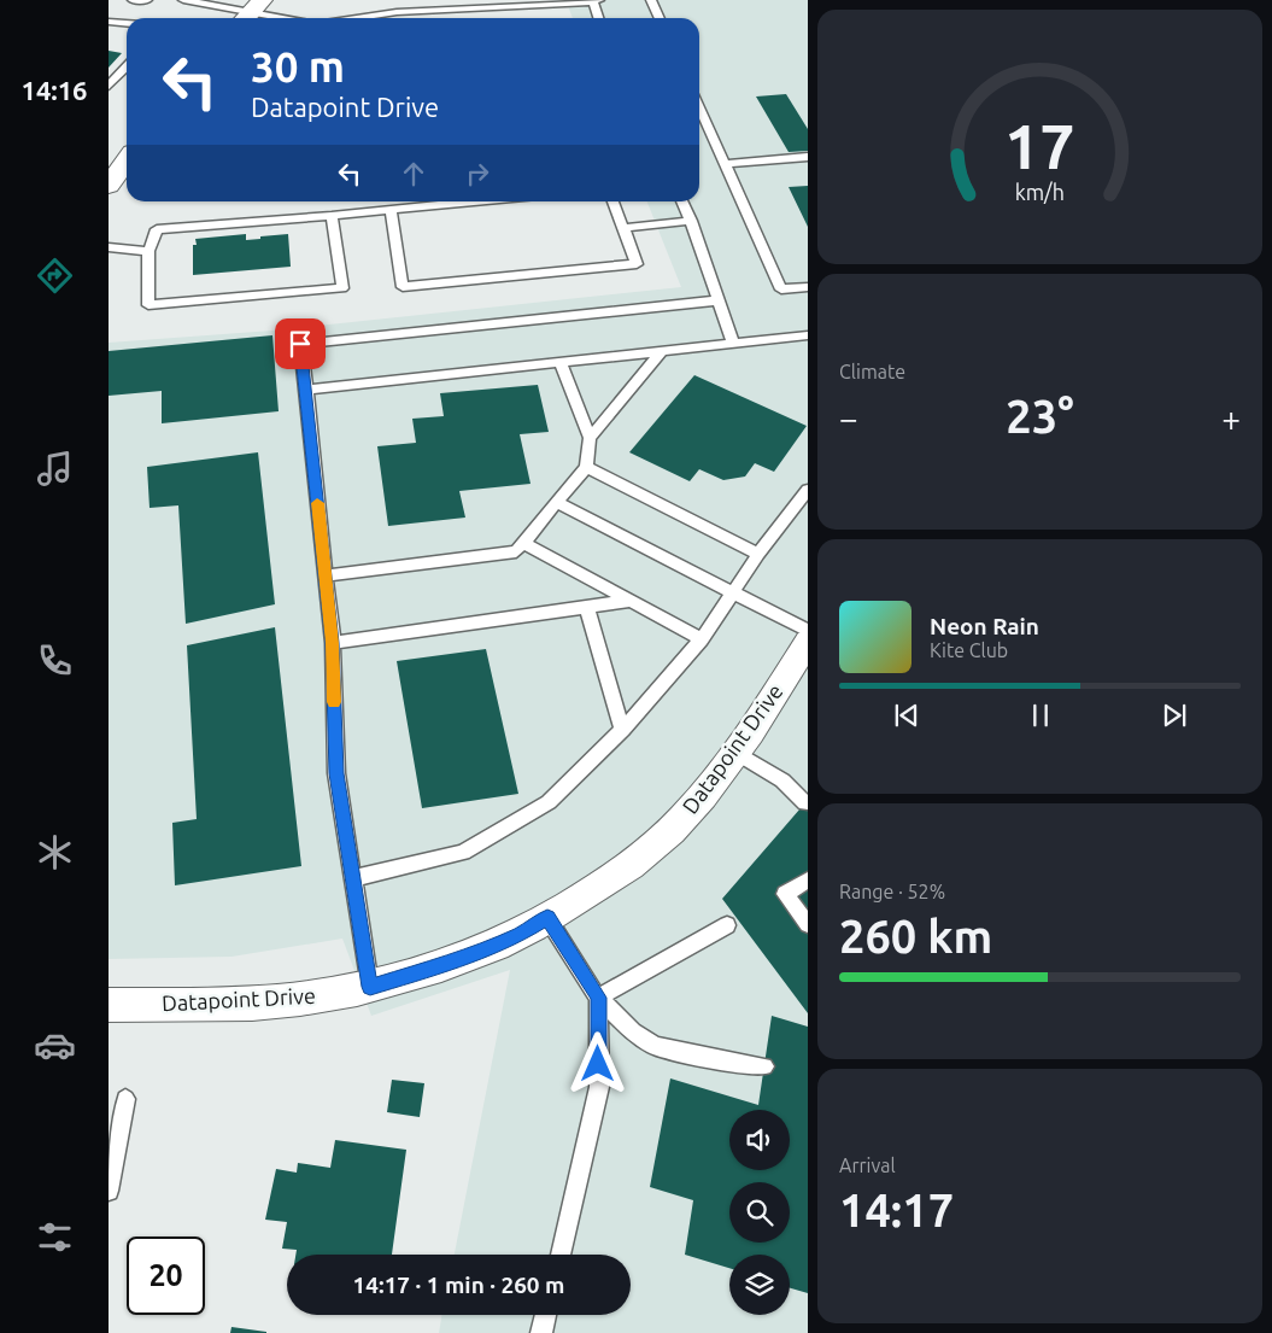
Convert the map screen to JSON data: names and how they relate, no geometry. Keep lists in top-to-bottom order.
{
  "streets": {
    "street": ["Datapoint Drive"]
  },
  "page": {
    "tabs": "14:16",
    "turn": ["30 m", "Datapoint Drive"],
    "tile": [
      "Climate",
      ["Range · 52%", "260 km"],
      ["Arrival", "14:17"]
    ],
    "heat": ["−", "23°", "+"],
    "song": ["Neon Rain", "Kite Club"],
    "limit": "20",
    "trip": "14:17 · 1 min · 260 m",
    "gauge": ["17", "km/h"]
  }
}
